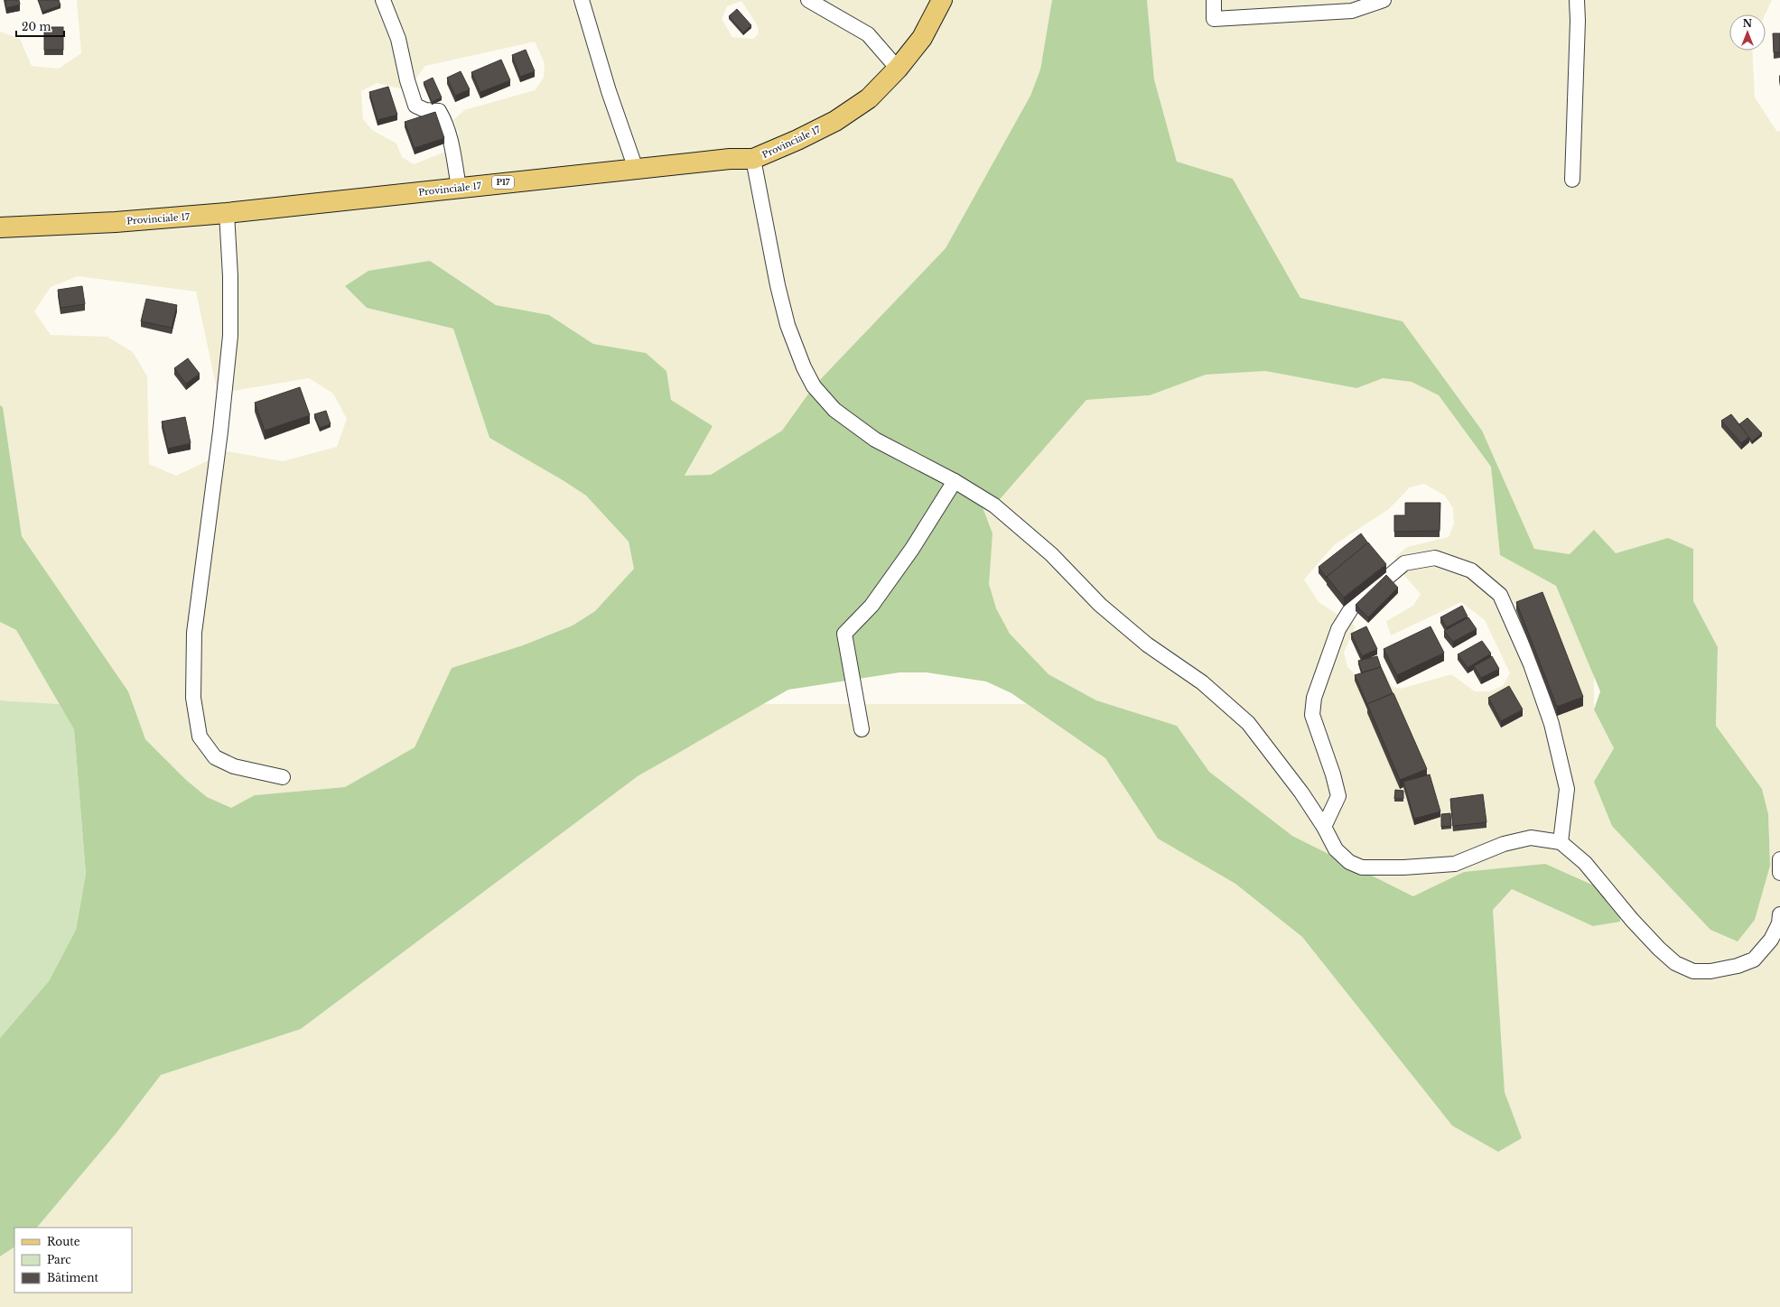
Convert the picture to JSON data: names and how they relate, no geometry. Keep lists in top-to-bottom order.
{
  "streets": {
    "main road": ["Provinciale 17", "P17"]
  },
  "legend": ["Route", "Parc", "Bâtiment"],
  "scale_bar": "20 m",
  "north": "top"
}
